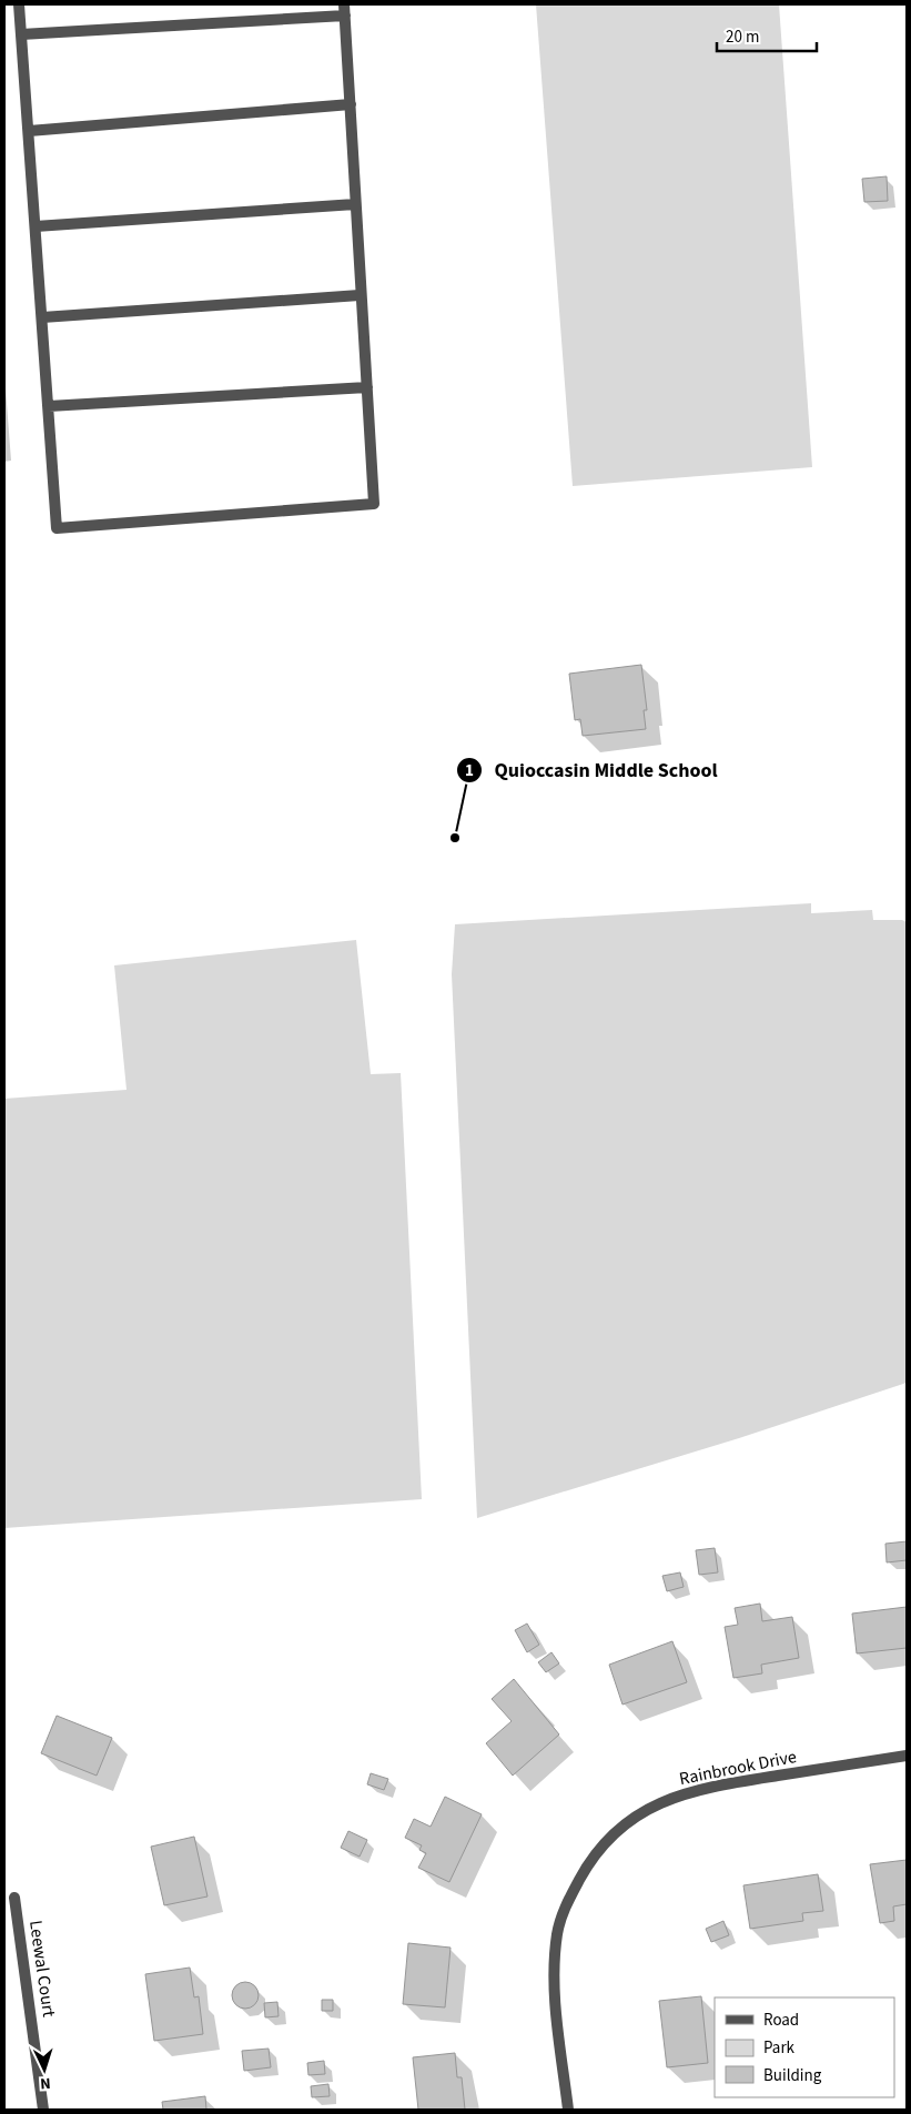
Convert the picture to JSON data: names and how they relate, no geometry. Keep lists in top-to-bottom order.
{
  "streets": {
    "street": ["Rainbrook Drive", "Leewal Court"]
  },
  "places": ["Quioccasin Middle School"],
  "legend": ["Road", "Park", "Building"],
  "scale_bar": "20 m",
  "north": "bottom"
}
